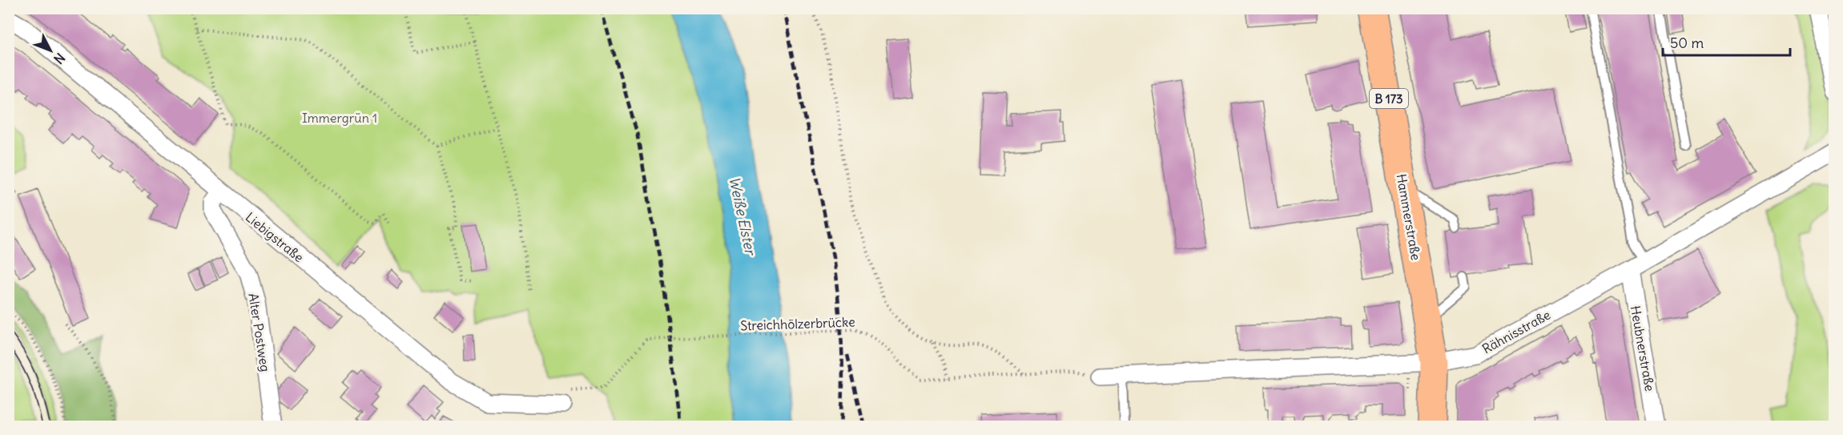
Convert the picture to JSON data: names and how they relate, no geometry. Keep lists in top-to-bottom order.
{
  "streets": {
    "main road": ["B 173", "Hammerstraße"],
    "street": [
      "Liebigstraße",
      "Rähnisstraße",
      "Alter Postweg",
      "Heubnerstraße"
    ],
    "path": ["Streichhölzerbrücke"]
  },
  "crossings": [
    ["Hammerstraße", "Rähnisstraße"],
    ["Liebigstraße", "Streichhölzerbrücke"],
    ["Liebigstraße", "Alter Postweg"],
    ["Streichhölzerbrücke", "Rähnisstraße"],
    ["Rähnisstraße", "Heubnerstraße"]
  ],
  "water": ["Weiße Elster"],
  "parks": ["Immergrün 1"],
  "scale_bar": "50 m",
  "north": "bottom right"
}
